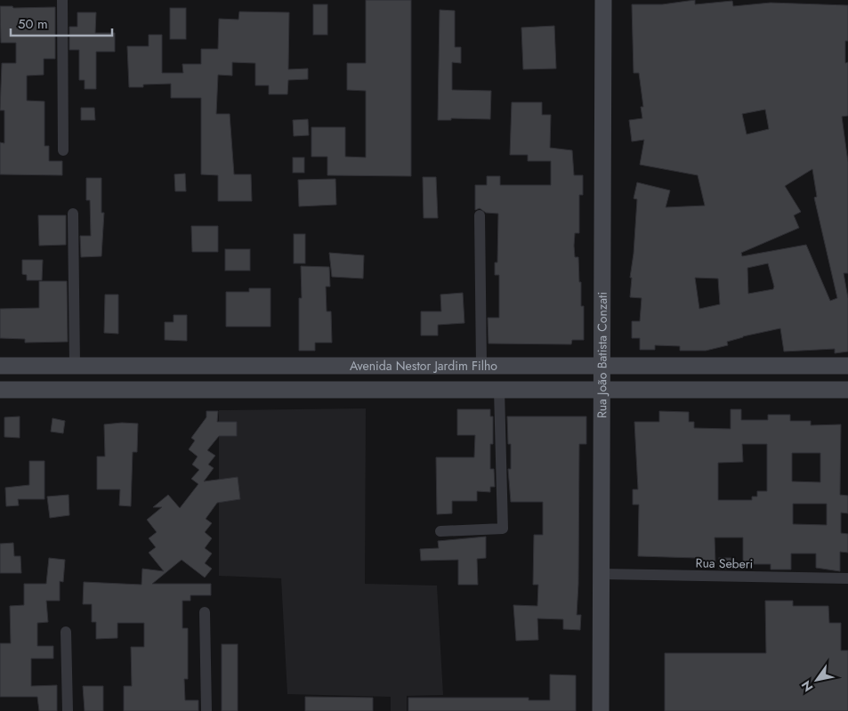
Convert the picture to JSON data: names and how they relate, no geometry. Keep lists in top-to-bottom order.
{
  "streets": {
    "main road": ["Rua João Batista Conzati", "Avenida Nestor Jardim Filho"],
    "street": ["Rua Seberi"]
  },
  "crossings": [
    ["Rua João Batista Conzati", "Avenida Nestor Jardim Filho"],
    ["Rua João Batista Conzati", "Rua Seberi"]
  ],
  "scale_bar": "50 m",
  "north": "bottom left"
}
